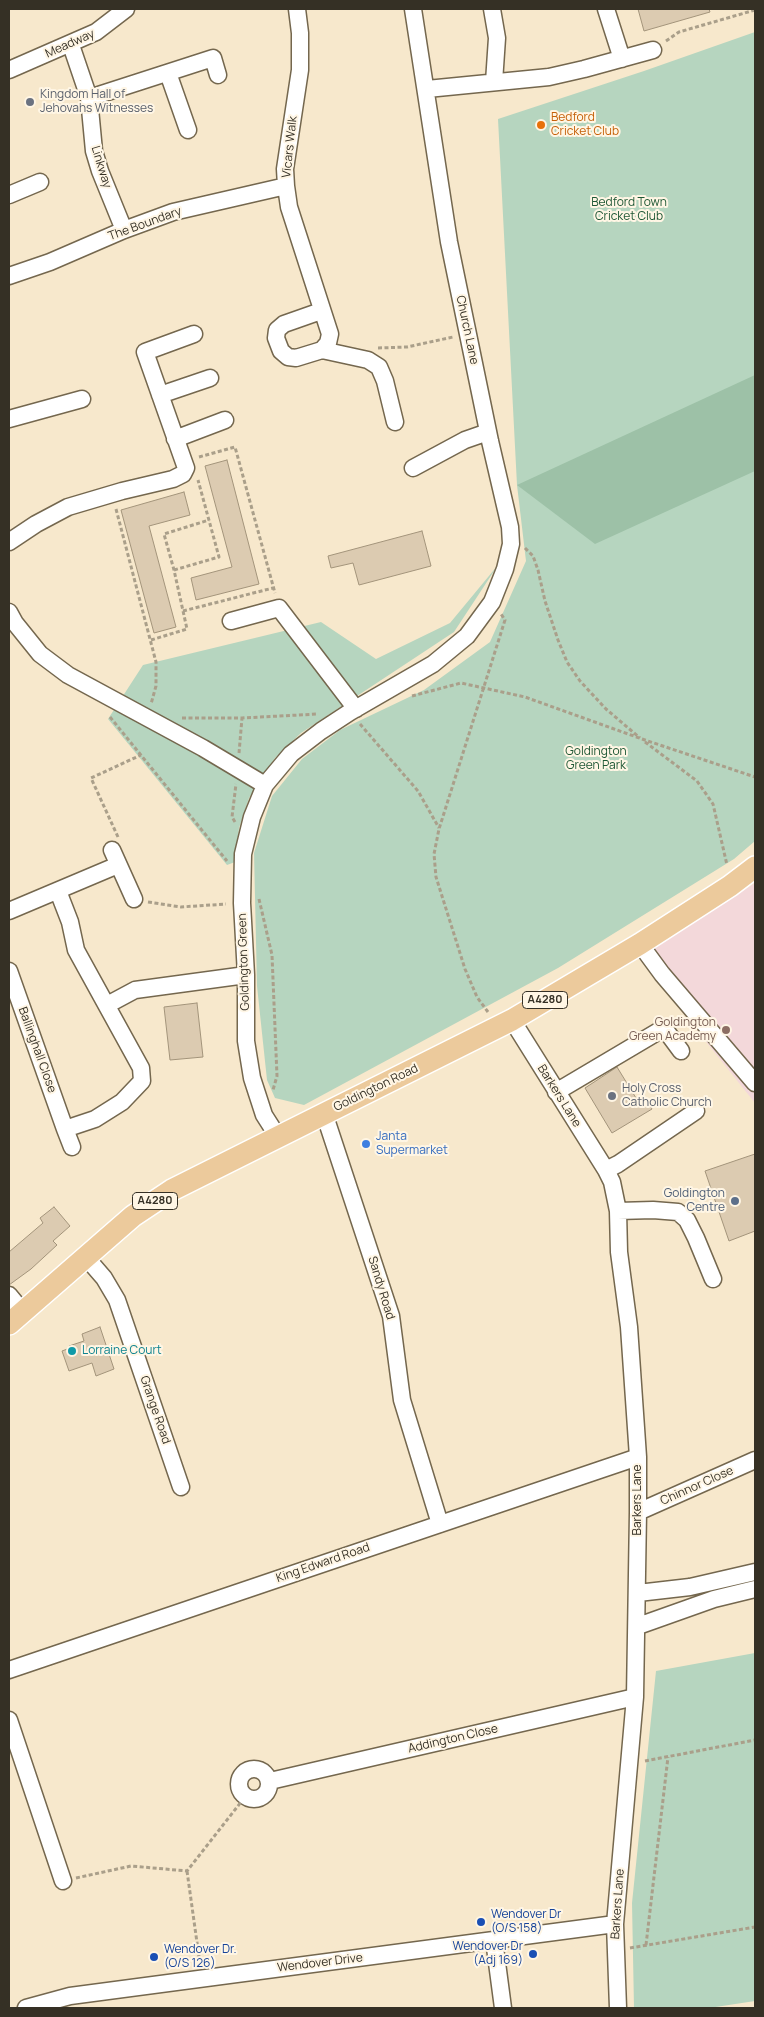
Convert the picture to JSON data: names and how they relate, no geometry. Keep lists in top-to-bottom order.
{
  "streets": {
    "main road": ["A4280", "Goldington Road"],
    "street": [
      "Meadway",
      "Vicars Walk",
      "Linkway",
      "The Boundary",
      "Church Lane",
      "Goldington Green",
      "Ballinghall Close",
      "Barkers Lane",
      "Sandy Road",
      "Grange Road",
      "Chinnor Close",
      "King Edward Road",
      "Addington Close",
      "Wendover Drive"
    ]
  },
  "crossings": [
    ["Meadway", "Linkway"],
    ["Vicars Walk", "The Boundary"],
    ["Linkway", "The Boundary"],
    ["Church Lane", "Goldington Green"],
    ["Goldington Green", "Goldington Road"],
    ["Goldington Road", "Barkers Lane"],
    ["Goldington Road", "Sandy Road"],
    ["Goldington Road", "Grange Road"],
    ["Barkers Lane", "Chinnor Close"],
    ["Barkers Lane", "King Edward Road"],
    ["Barkers Lane", "Addington Close"],
    ["Barkers Lane", "Wendover Drive"],
    ["Sandy Road", "King Edward Road"]
  ],
  "parks": ["Bedford Town Cricket Club", "Goldington Green Park"],
  "places": [
    "Kingdom Hall of Jehovahs Witnesses",
    "Bedford Cricket Club",
    "Goldington Green Academy",
    "Holy Cross Catholic Church",
    "Janta Supermarket",
    "Goldington Centre",
    "Lorraine Court",
    "Wendover Dr (O/S 158)",
    "Wendover Dr (Adj 169)",
    "Wendover Dr. (O/S 126)"
  ]
}
